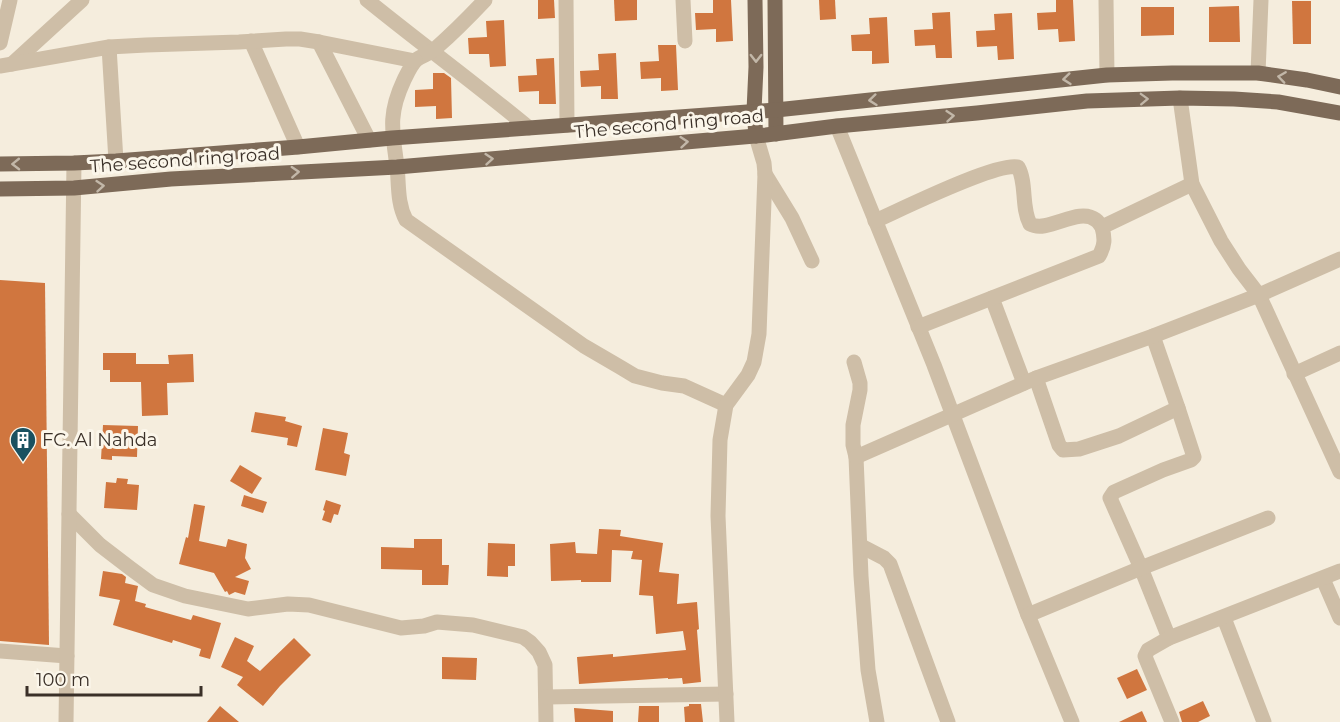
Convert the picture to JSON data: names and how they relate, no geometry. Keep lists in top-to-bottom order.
{
  "streets": {
    "main road": ["The second ring road"]
  },
  "places": {
    "building": ["FC. Al Nahda"]
  },
  "scale_bar": "100 m"
}
